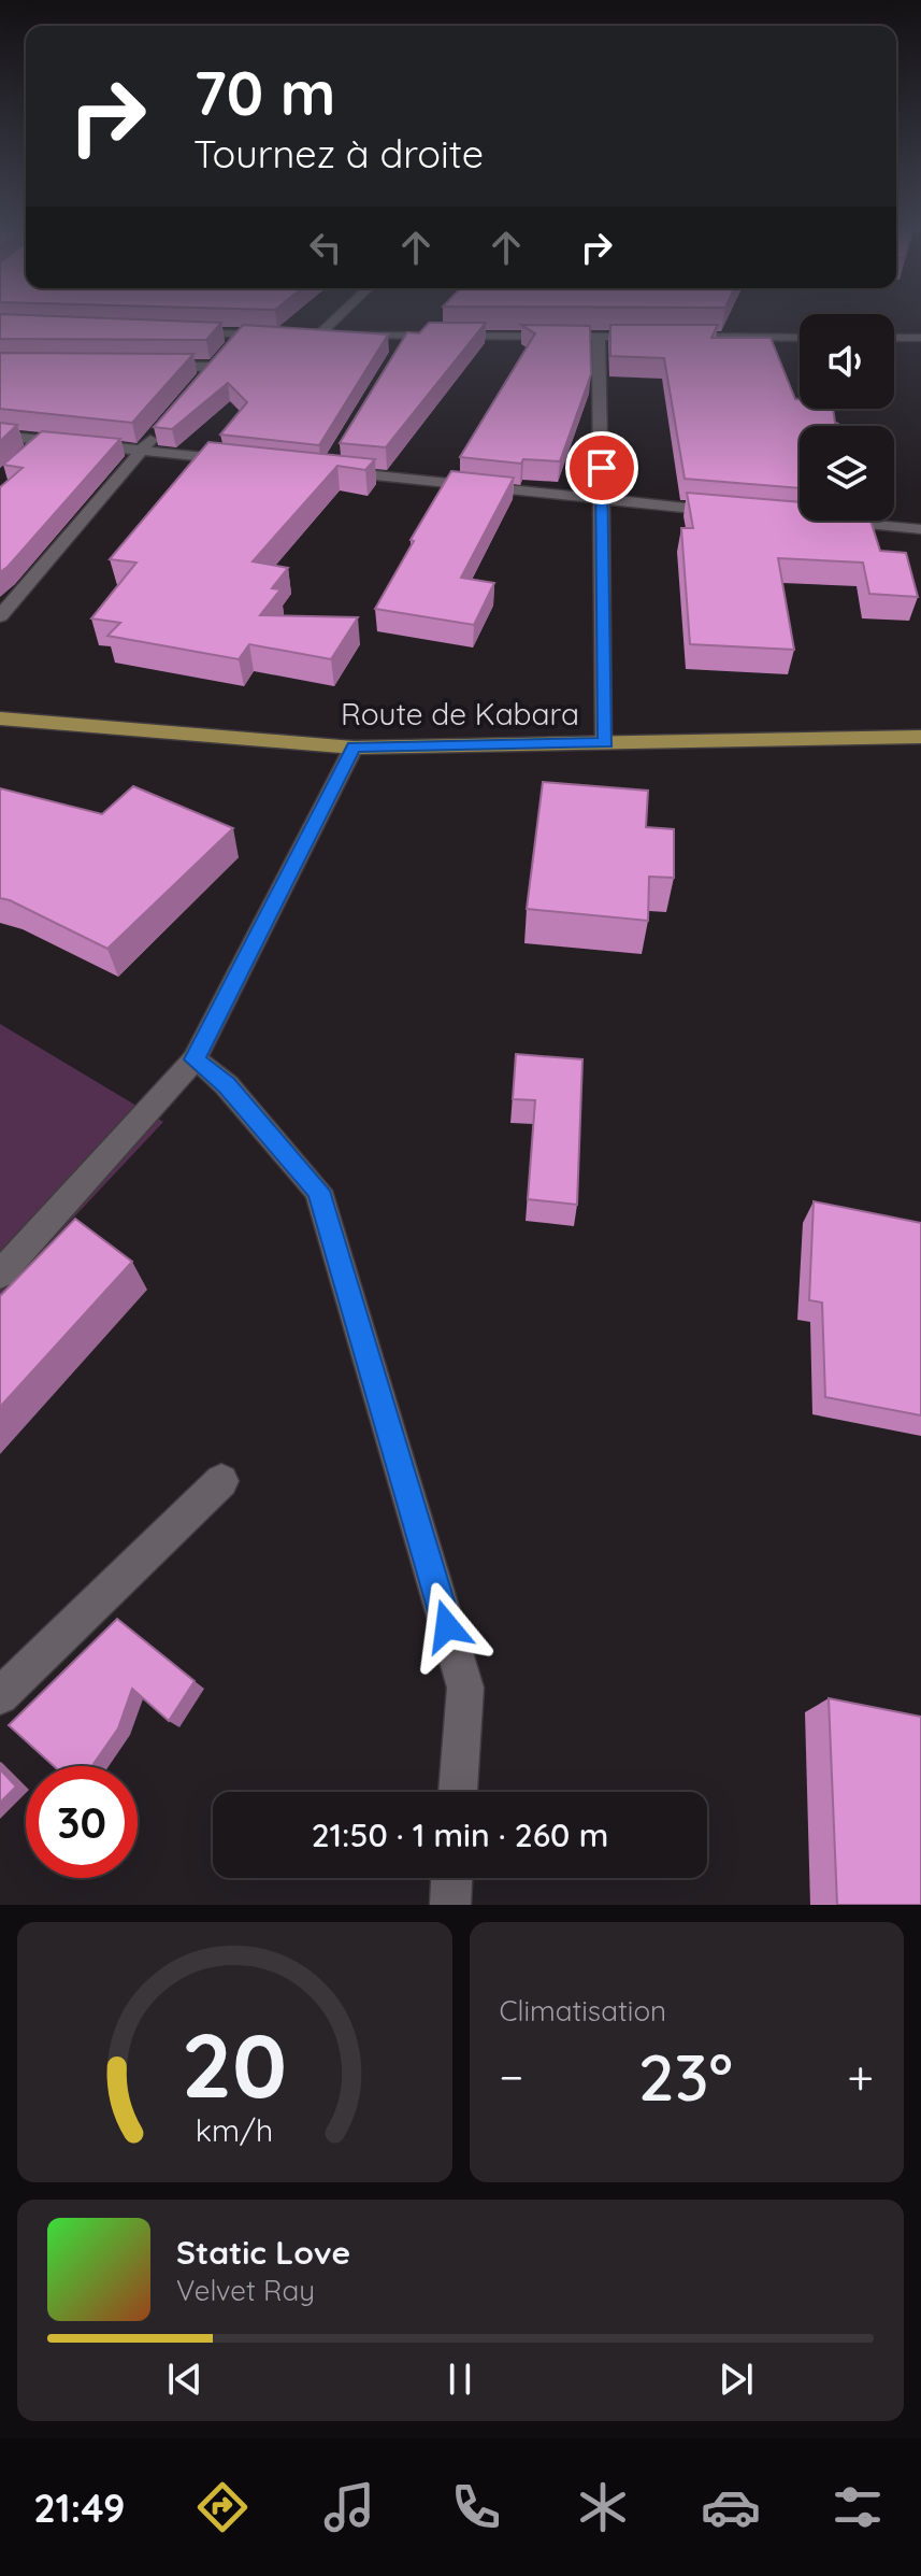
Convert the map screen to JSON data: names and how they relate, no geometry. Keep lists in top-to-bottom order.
{
  "streets": {
    "main road": ["Route de Kabara"]
  },
  "page": {
    "turn": ["70 m", "Tournez à droite"],
    "limit": "30",
    "trip": "21:50 · 1 min · 260 m",
    "tile": "Climatisation",
    "heat": ["−", "23°", "+"],
    "song": ["Static Love", "Velvet Ray"],
    "tabs": "21:49",
    "gauge": ["20", "km/h"]
  }
}
